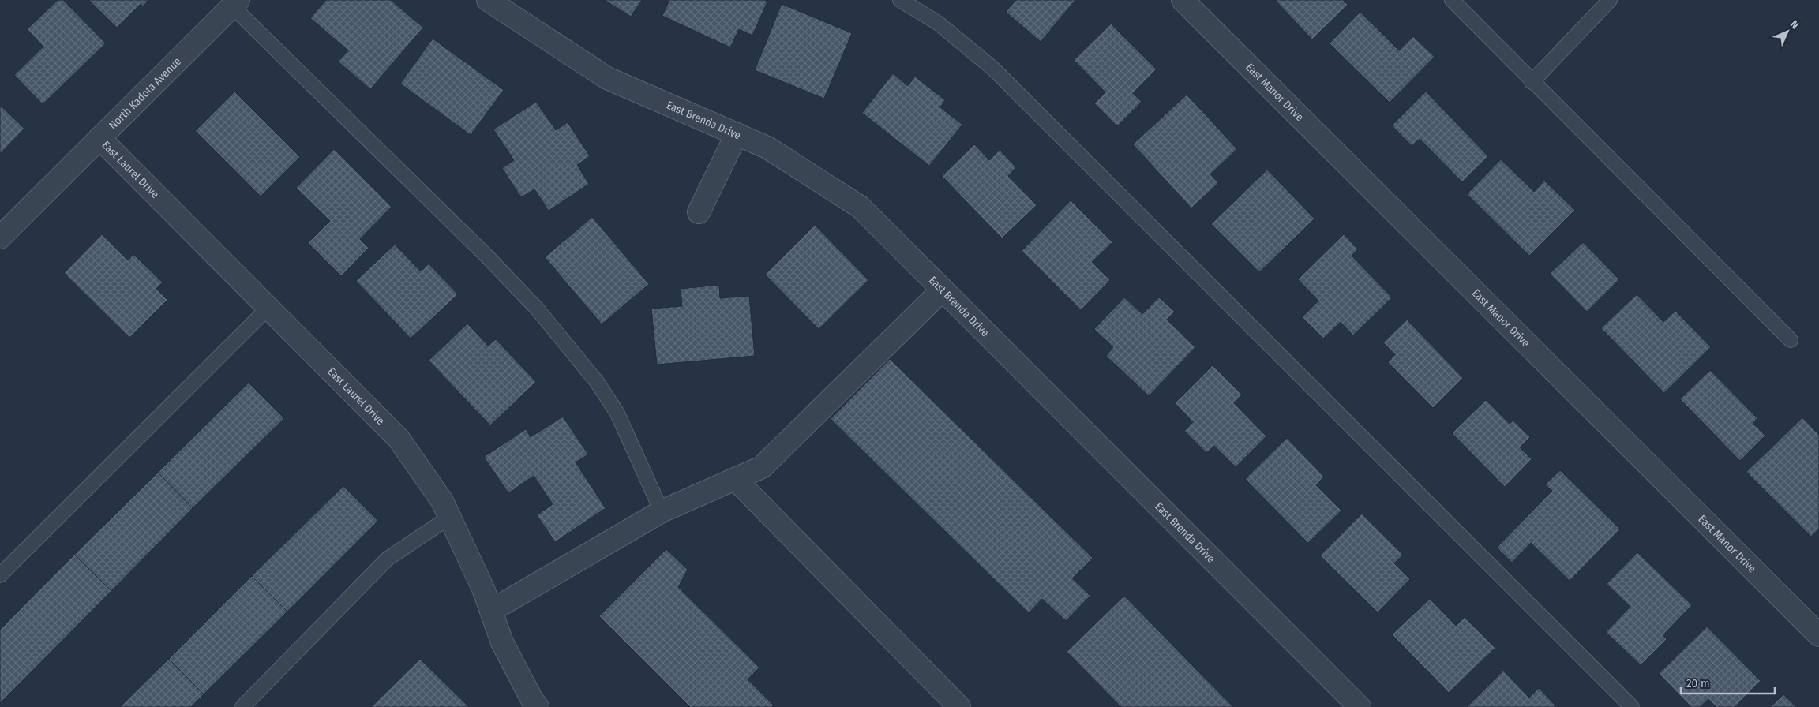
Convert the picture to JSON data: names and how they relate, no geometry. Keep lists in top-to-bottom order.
{
  "streets": {
    "street": [
      "East Manor Drive",
      "North Kadota Avenue",
      "East Brenda Drive",
      "East Laurel Drive"
    ]
  },
  "crossings": [
    ["North Kadota Avenue", "East Laurel Drive"]
  ],
  "scale_bar": "20 m",
  "north": "top right"
}
